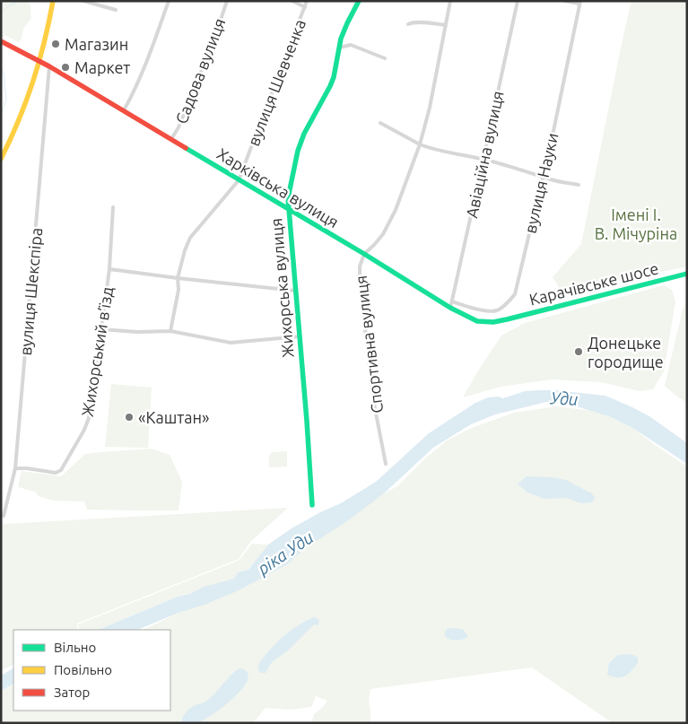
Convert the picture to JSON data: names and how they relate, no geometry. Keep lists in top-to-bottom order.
{
  "streets": {
    "main road": ["Харківська вулиця", "Карачівське шосе", "Жихорська вулиця"],
    "street": [
      "Садова вулиця",
      "вулиця Шевченка",
      "Авіаційна вулиця",
      "вулиця Науки",
      "вулиця Шекспіра",
      "Спортивна вулиця",
      "Жихорський в’їзд"
    ]
  },
  "crossings": [
    ["Садова вулиця", "Харківська вулиця"],
    ["вулиця Шевченка", "Харківська вулиця"],
    ["Авіаційна вулиця", "вулиця Науки"],
    ["Авіаційна вулиця", "Харківська вулиця"],
    ["вулиця Науки", "Харківська вулиця"],
    ["Харківська вулиця", "Карачівське шосе"],
    ["Харківська вулиця", "Жихорська вулиця"],
    ["Харківська вулиця", "вулиця Шекспіра"],
    ["Харківська вулиця", "Спортивна вулиця"],
    ["вулиця Шекспіра", "Жихорський в’їзд"]
  ],
  "water": ["Уди", "ріка Уди"],
  "parks": ["Імені І. В. Мічуріна"],
  "places": [
    "Магазин",
    "Маркет",
    "Донецьке городище",
    "«Каштан»"
  ],
  "legend": ["Вільно", "Повільно", "Затор"]
}
